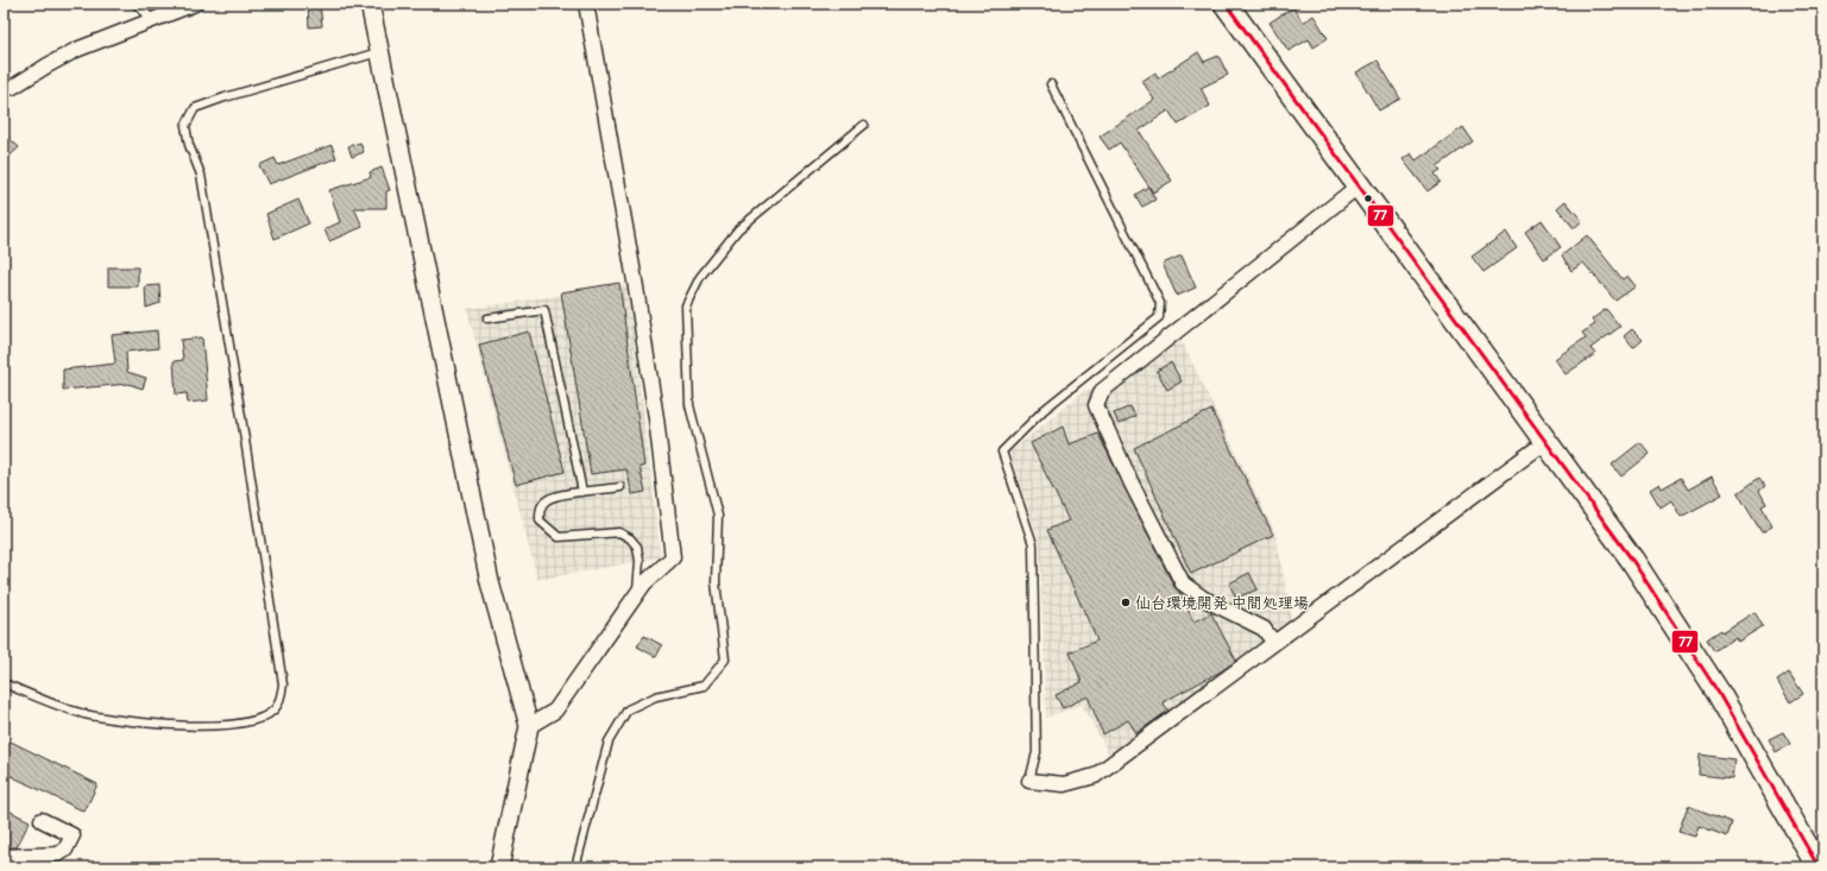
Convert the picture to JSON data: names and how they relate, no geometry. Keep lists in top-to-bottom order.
{
  "places": ["仙台環境開発 中間処理場"],
  "lines": ["transit line 77"]
}
